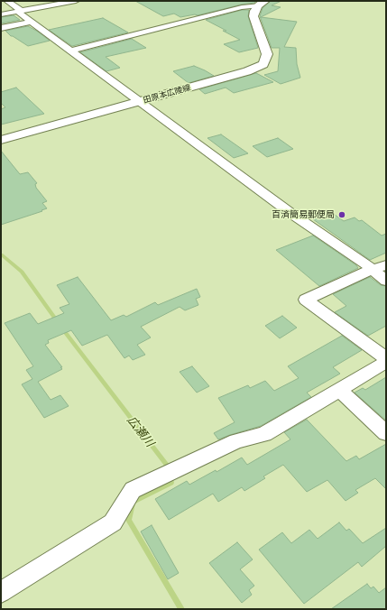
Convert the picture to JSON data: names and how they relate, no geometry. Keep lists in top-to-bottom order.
{
  "streets": {
    "main road": ["田原本広陵線"]
  },
  "water": ["広瀬川"],
  "places": ["百済簡易郵便局"]
}
